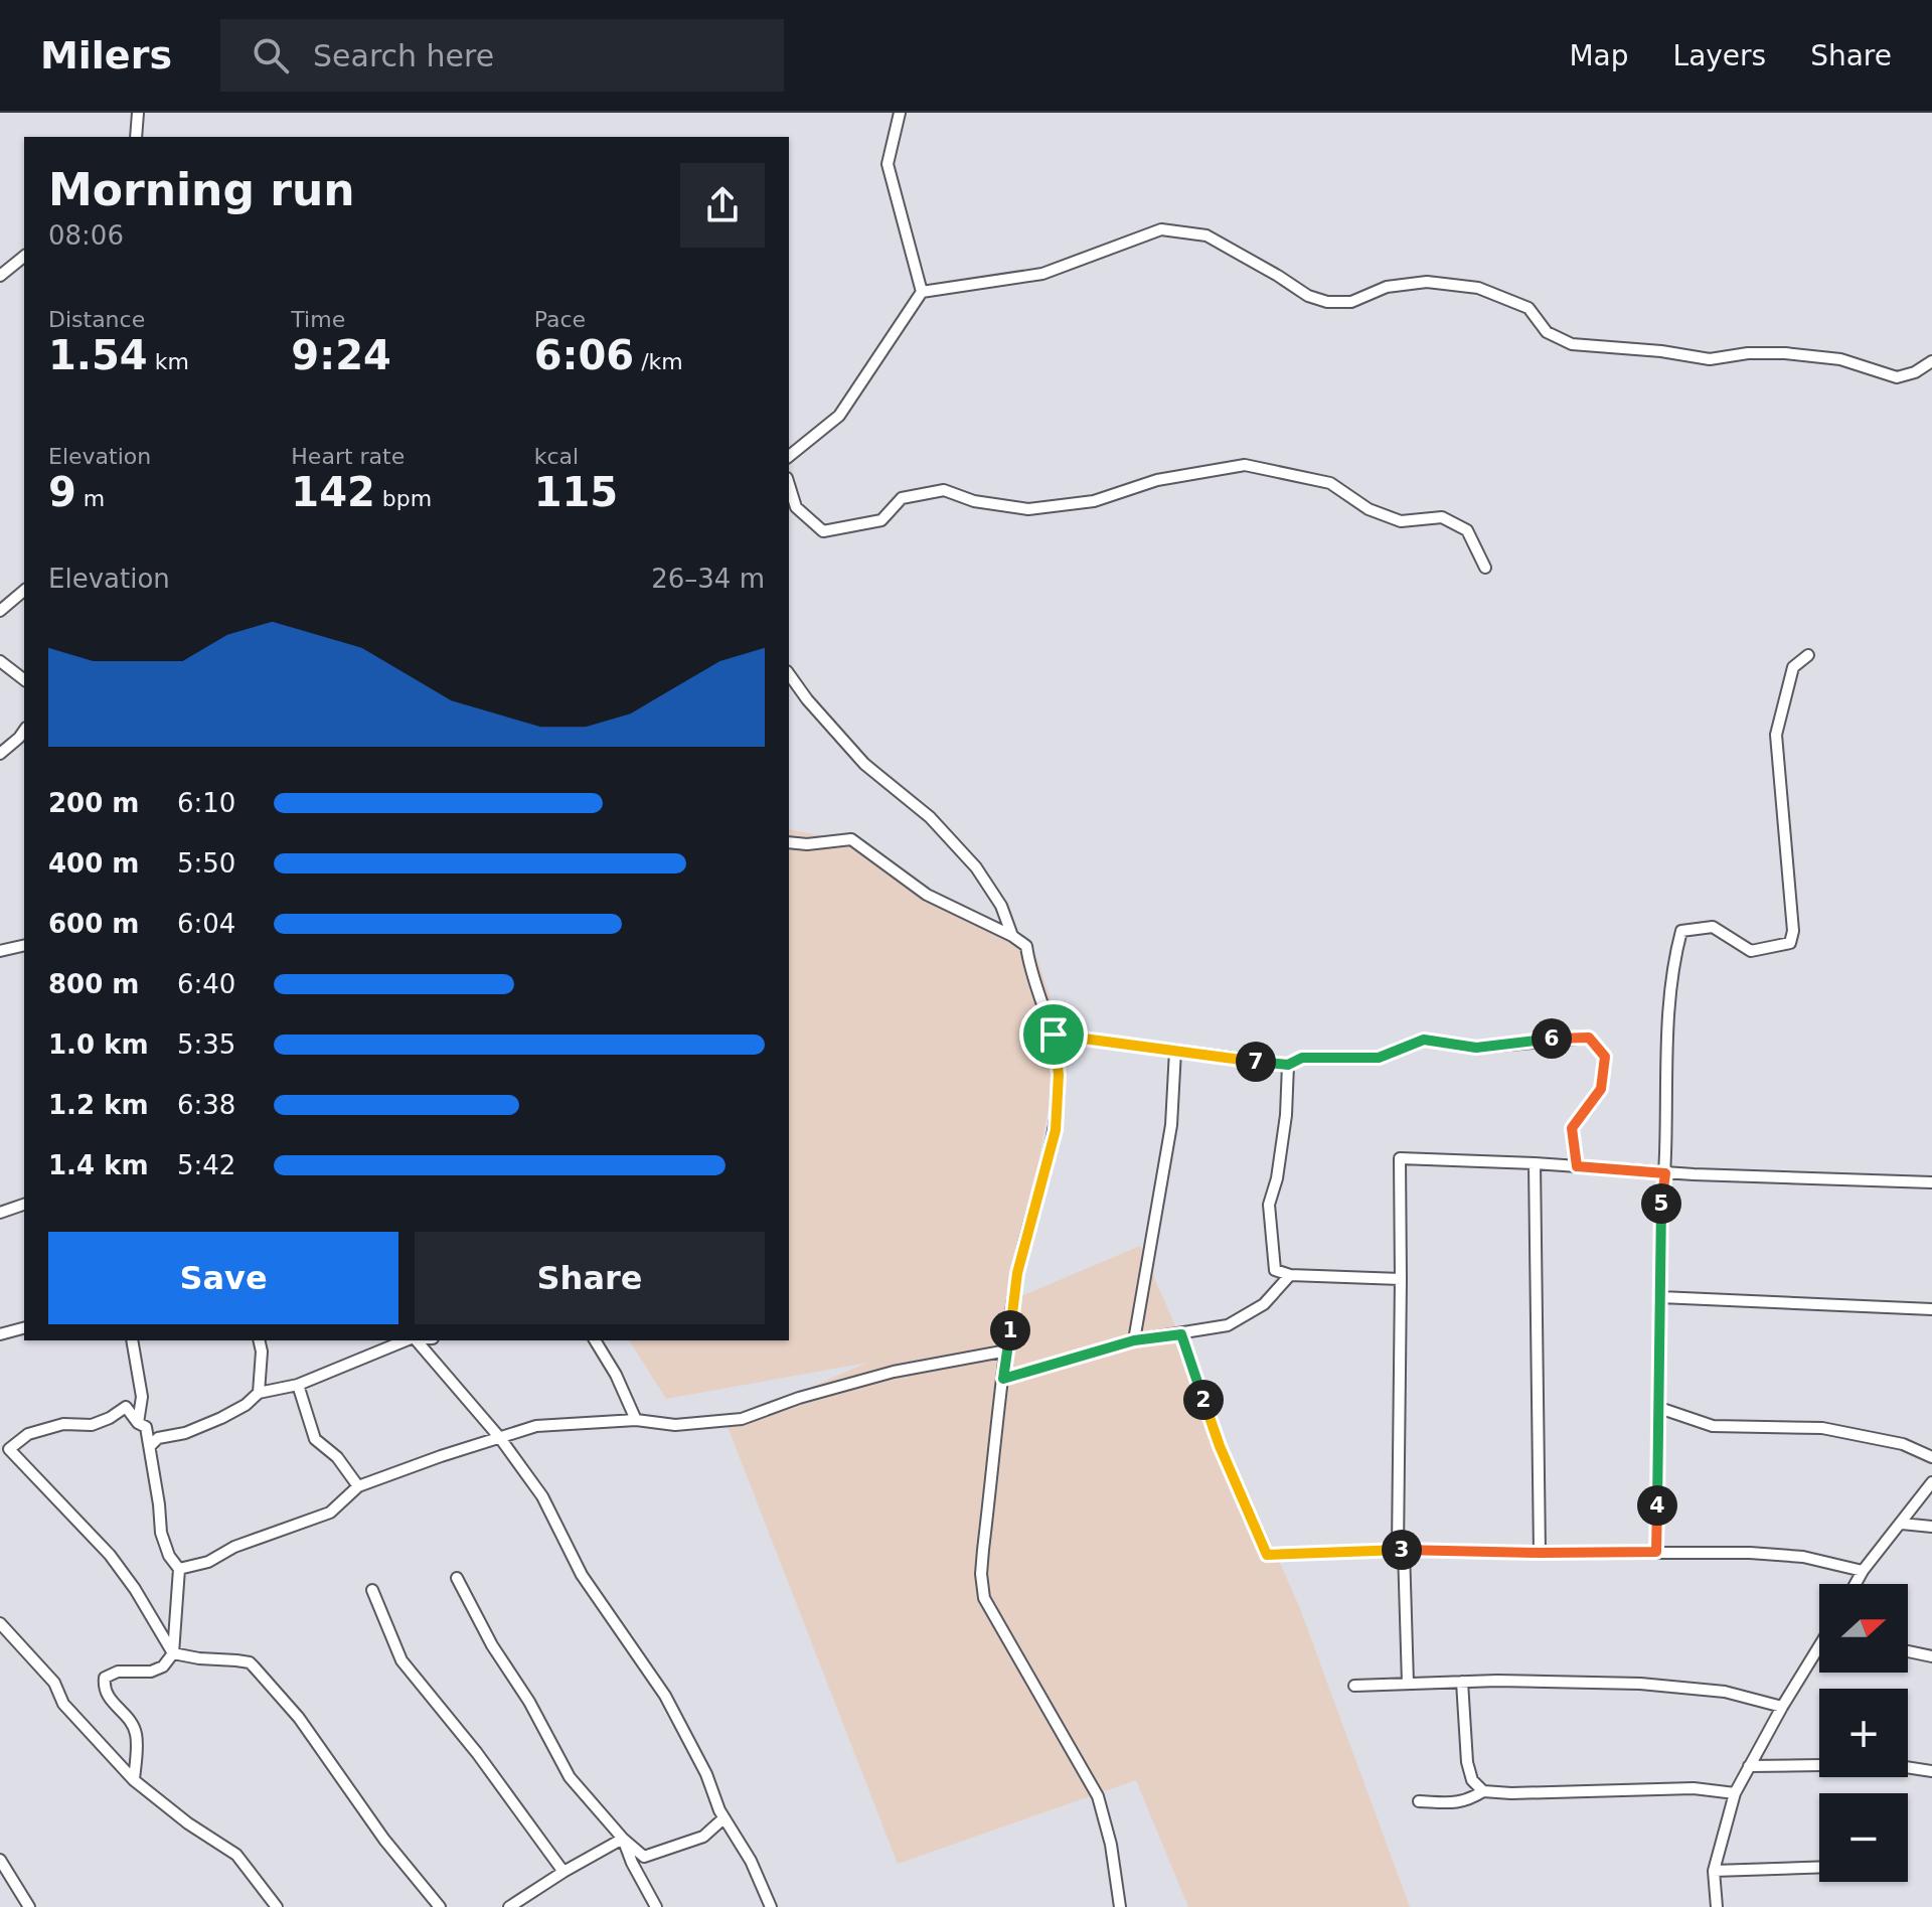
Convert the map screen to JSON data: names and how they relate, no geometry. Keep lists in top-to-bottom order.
{
  "north": "right",
  "page": {
    "header": "Milers",
    "search": "Search here",
    "nav": ["Map", "Layers", "Share"],
    "heading": ["Morning run", "08:06"],
    "stats": [
      ["Distance", "1.54 km"],
      ["Time", "9:24"],
      ["Pace", "6:06 /km"],
      ["Elevation", "9 m"],
      ["Heart rate", "142 bpm"],
      ["kcal", "115"]
    ],
    "chart": ["Elevation", "26–34 m"],
    "list": [
      {
        "name": "200 m",
        "note": "6:10"
      },
      {
        "name": "400 m",
        "note": "5:50"
      },
      {
        "name": "600 m",
        "note": "6:04"
      },
      {
        "name": "800 m",
        "note": "6:40"
      },
      {
        "name": "1.0 km",
        "note": "5:35"
      },
      {
        "name": "1.2 km",
        "note": "6:38"
      },
      {
        "name": "1.4 km",
        "note": "5:42"
      }
    ],
    "pins": [
      "6",
      "7",
      "5",
      "1",
      "2",
      "4",
      "3"
    ],
    "buttons": ["Save", "Share"],
    "map_buttons": ["+", "−"]
  }
}
